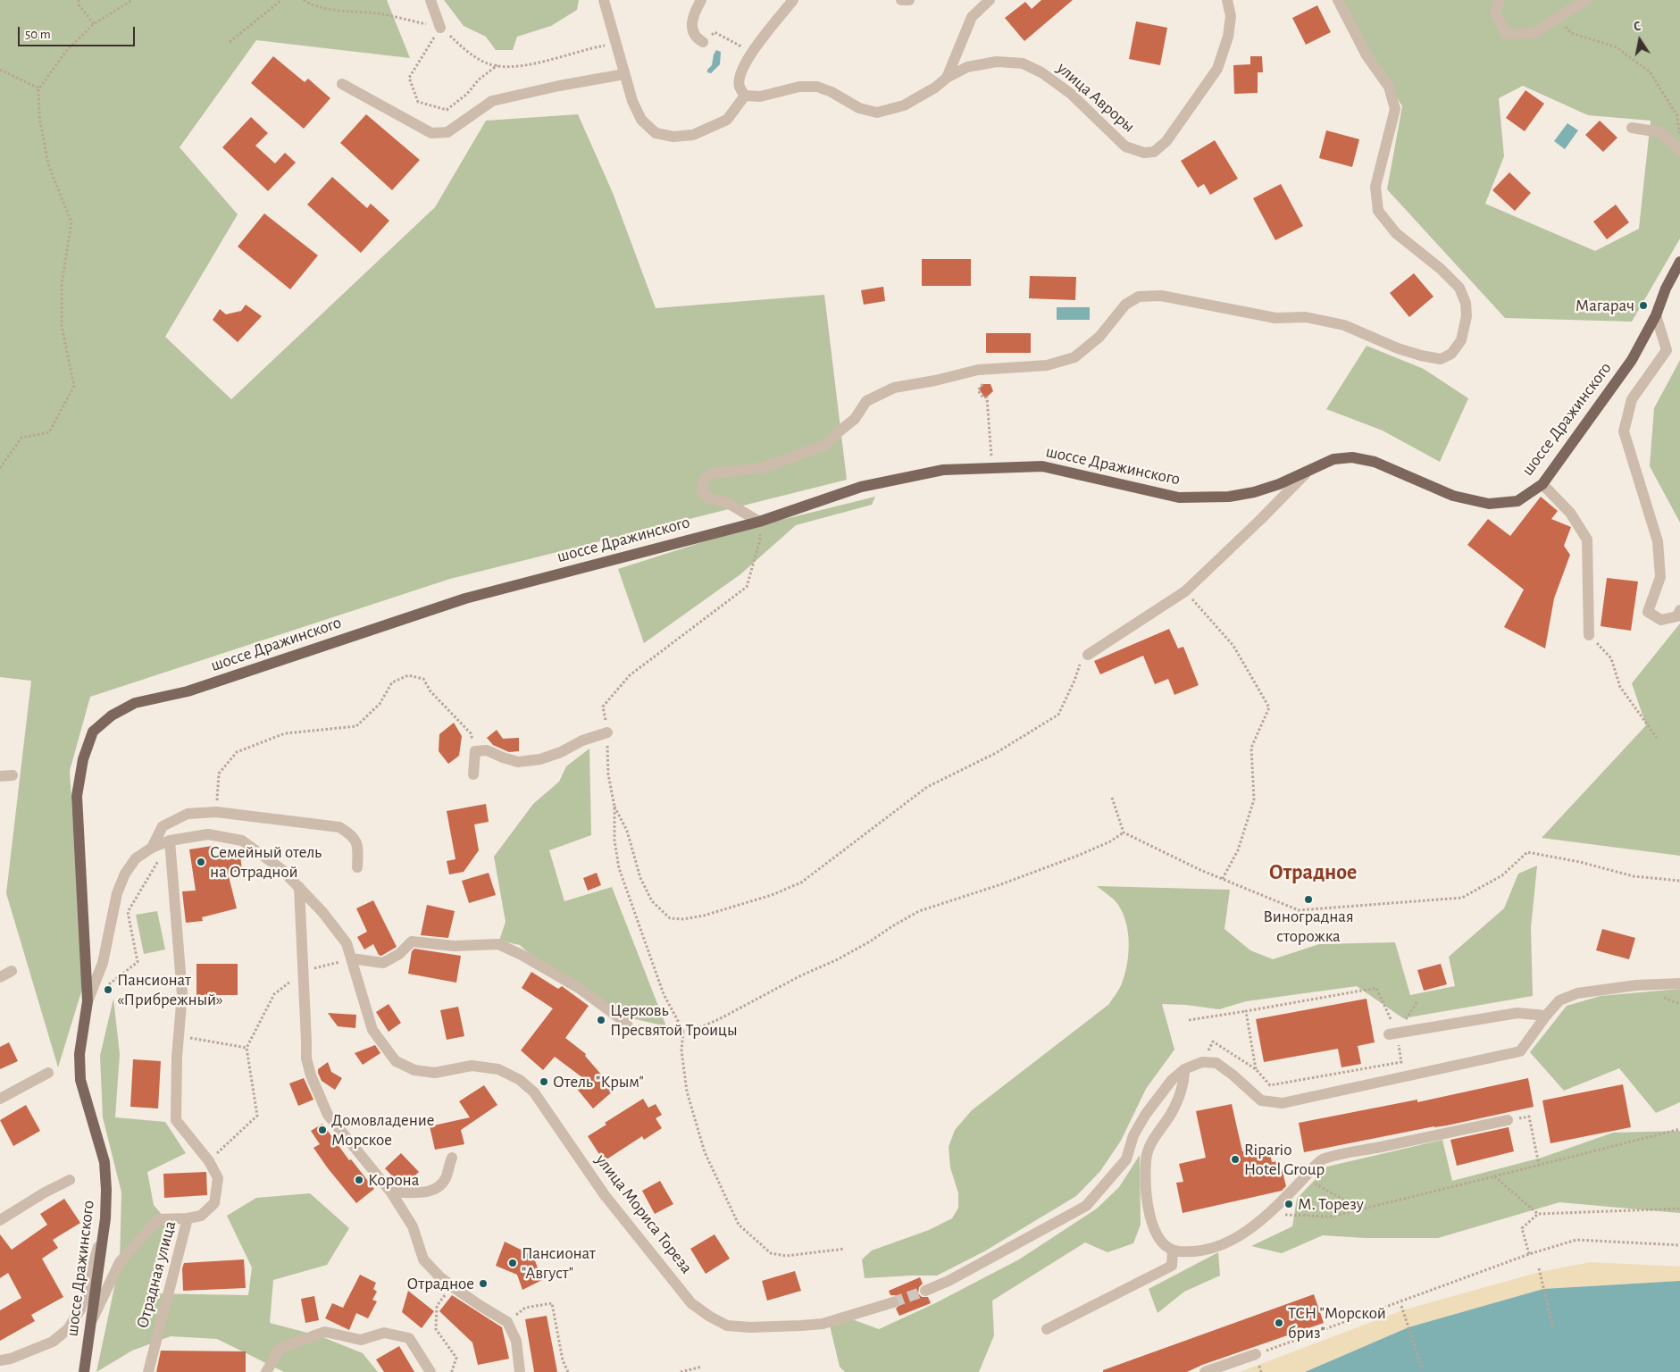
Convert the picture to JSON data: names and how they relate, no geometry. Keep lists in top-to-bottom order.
{
  "streets": {
    "main road": ["шоссе Дражинского"],
    "street": ["улица Авроры", "улица Мориса Тореза", "Отрадная улица"]
  },
  "districts": ["Отрадное"],
  "places": [
    "Магарач",
    "Семейный отель на Отрадной",
    "Виноградная сторожка",
    "Пансионат «Прибрежный»",
    "Церковь Пресвятой Троицы",
    "Отель \"Крым\"",
    "Домовладение Морское",
    "Ripario Hotel Group",
    "Корона",
    "М. Торезу",
    "Пансионат \"Август\"",
    "Отрадное",
    "ТСН \"Морской бриз\""
  ],
  "scale_bar": "50 m",
  "north": "top"
}
